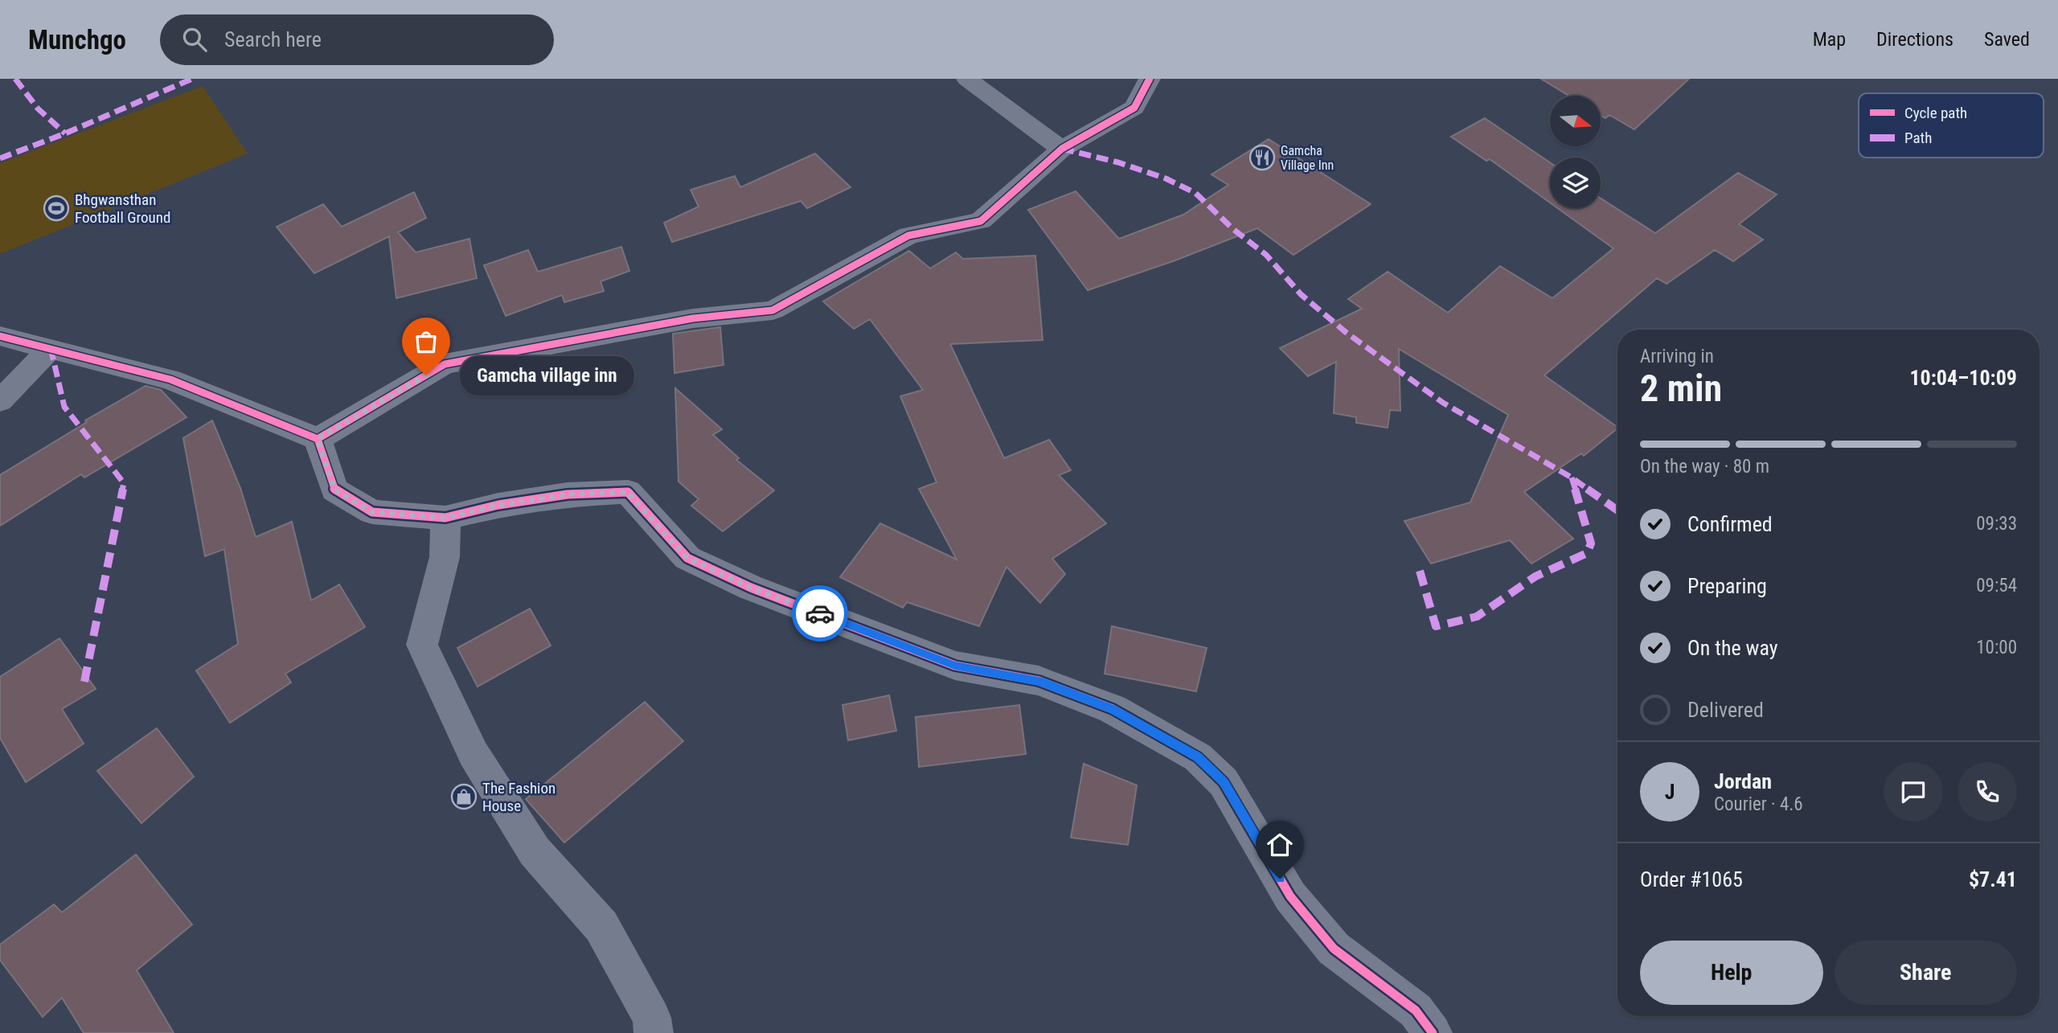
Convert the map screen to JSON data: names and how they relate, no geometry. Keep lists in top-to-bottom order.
{
  "places": {
    "restaurant": ["Gamcha Village Inn"],
    "sports": ["Bhgwansthan Football Ground"],
    "other": ["Gamcha village inn"],
    "shop": ["The Fashion House"]
  },
  "legend": ["Cycle path", "Path"],
  "north": "right",
  "page": {
    "header": "Munchgo",
    "search": "Search here",
    "nav": ["Map", "Directions", "Saved"],
    "heading": ["2 min", "Arriving in", "10:04–10:09"],
    "panel": [
      "Jordan",
      "Courier · 4.6",
      "Order #1065",
      "$7.41"
    ],
    "bubble": "Gamcha village inn",
    "bar": "On the way · 80 m",
    "list": [
      ["Confirmed", "09:33"],
      ["Preparing", "09:54"],
      ["On the way", "10:00"],
      "Delivered"
    ],
    "round": "J",
    "buttons": ["Help", "Share"]
  }
}
